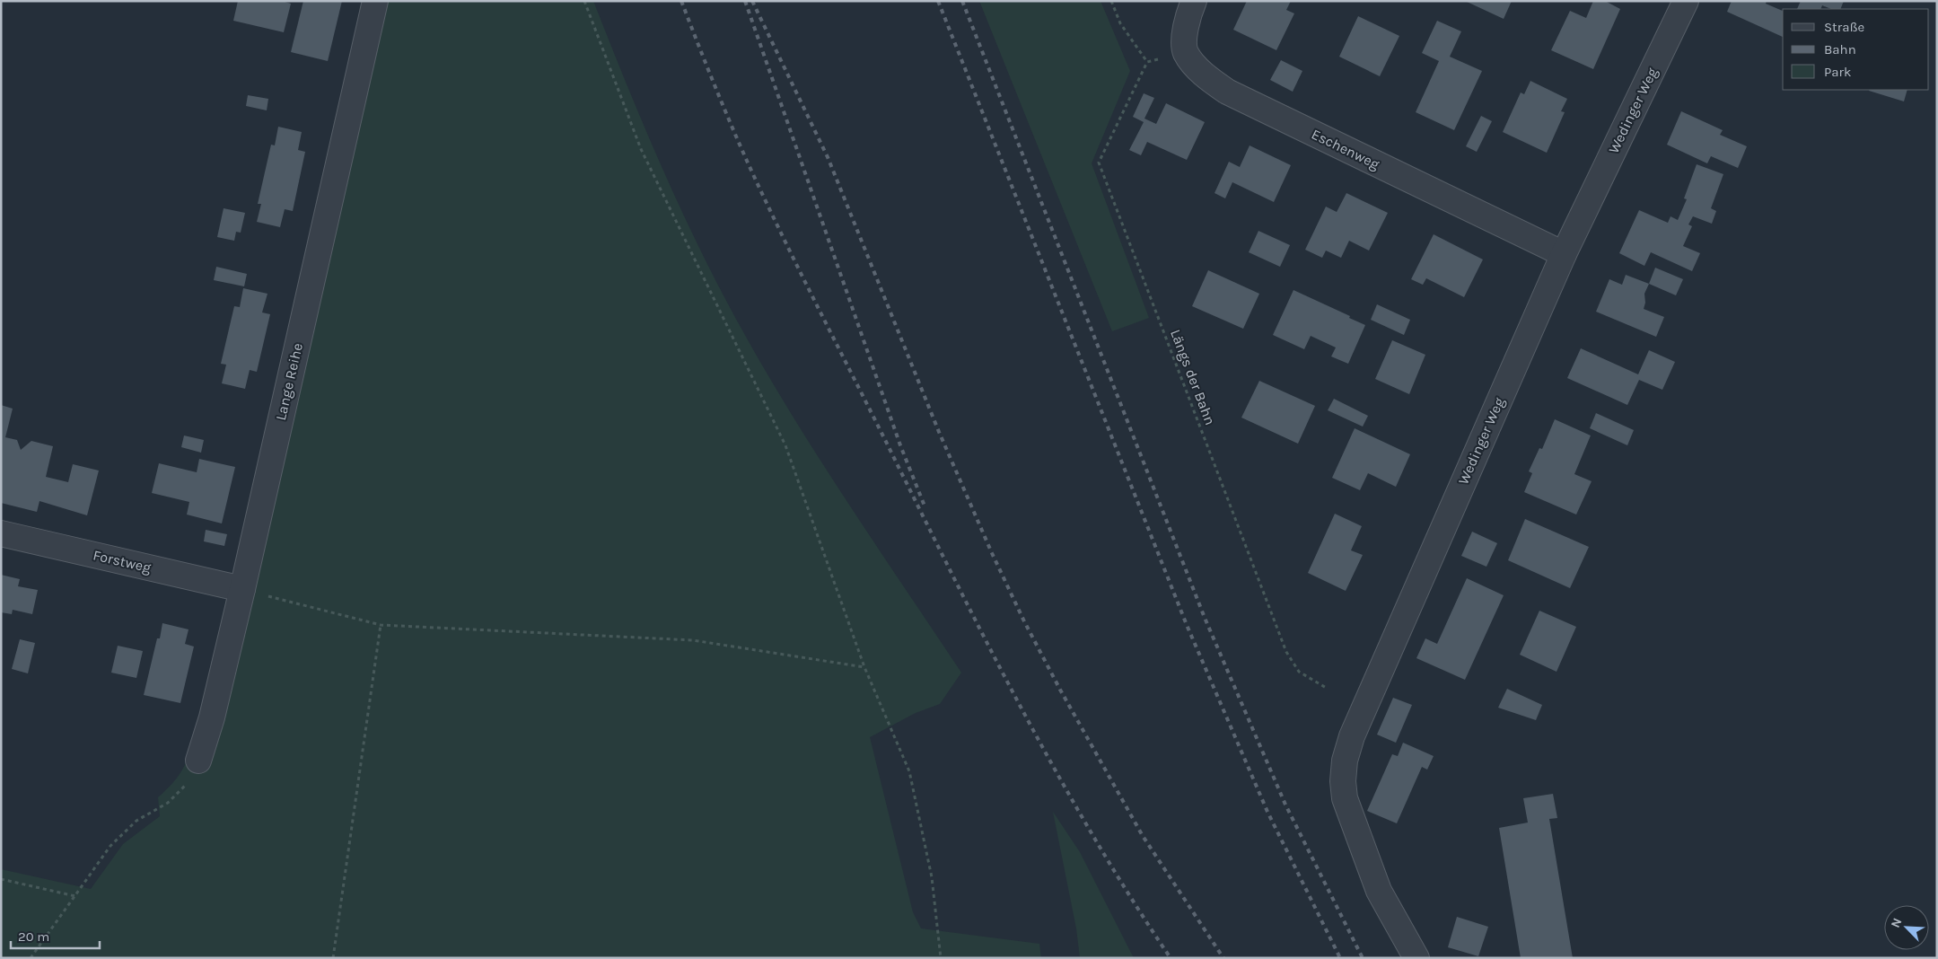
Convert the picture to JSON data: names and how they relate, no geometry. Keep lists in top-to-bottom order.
{
  "streets": {
    "street": [
      "Wedinger Weg",
      "Eschenweg",
      "Lange Reihe",
      "Forstweg"
    ],
    "path": ["Längs der Bahn"]
  },
  "crossings": [
    ["Wedinger Weg", "Eschenweg"],
    ["Lange Reihe", "Forstweg"]
  ],
  "legend": ["Straße", "Bahn", "Park"],
  "scale_bar": "20 m",
  "north": "top left"
}
